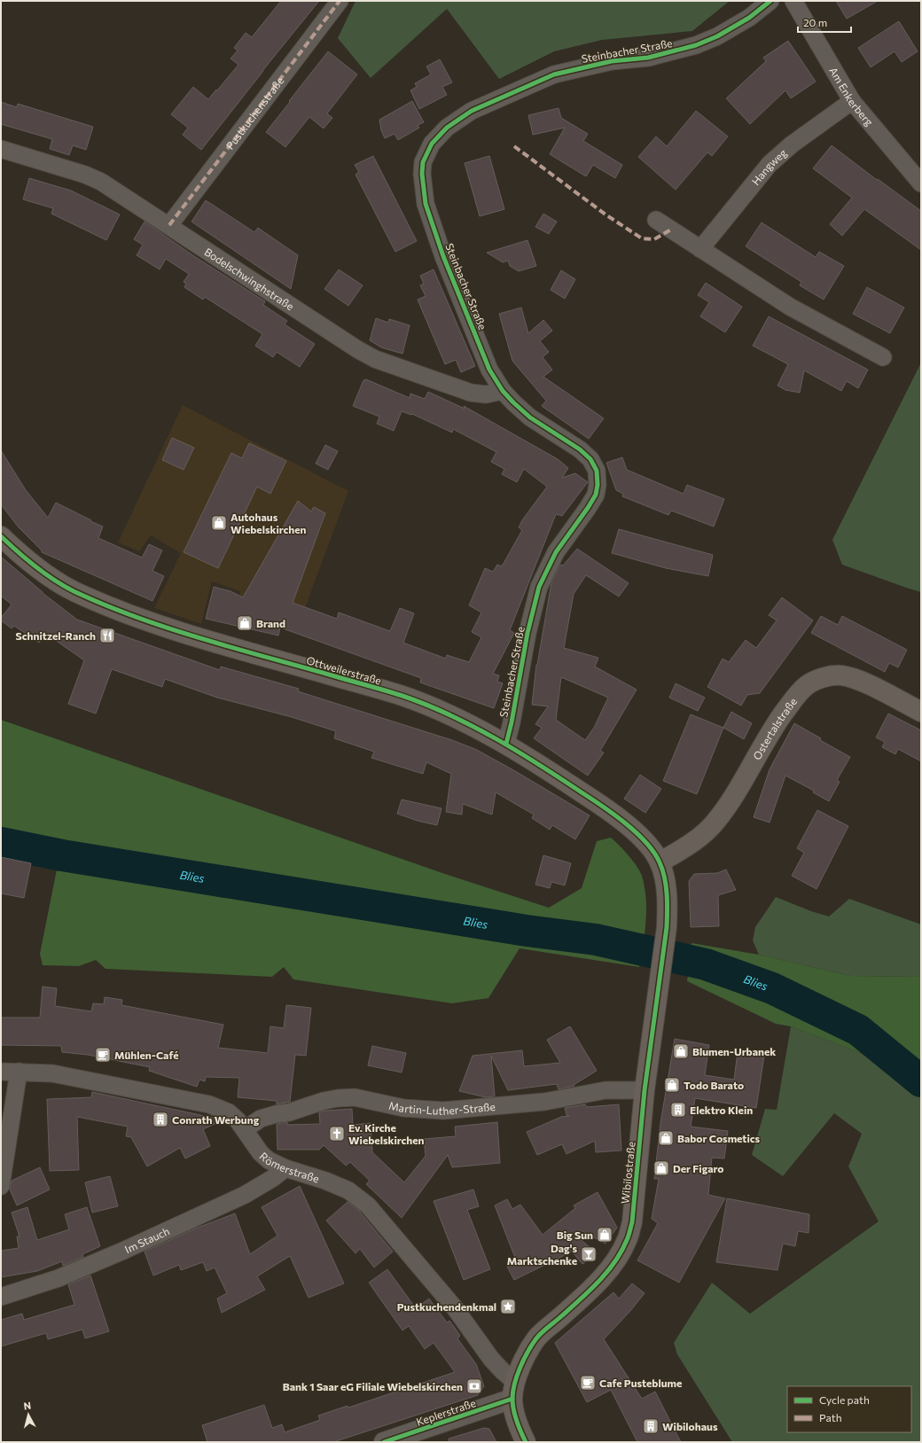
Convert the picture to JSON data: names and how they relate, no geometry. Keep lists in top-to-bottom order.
{
  "streets": {
    "main road": ["Ottweilerstraße", "Ostertalstraße", "Wibilostraße"],
    "street": [
      "Steinbacher Straße",
      "Am Enkerberg",
      "Pustkuchenstraße",
      "Hangweg",
      "Bodelschwinghstraße",
      "Martin-Luther-Straße",
      "Römerstraße",
      "Im Stauch",
      "Keplerstraße"
    ]
  },
  "crossings": [
    ["Steinbacher Straße", "Bodelschwinghstraße"],
    ["Steinbacher Straße", "Ottweilerstraße"],
    ["Am Enkerberg", "Hangweg"],
    ["Pustkuchenstraße", "Bodelschwinghstraße"],
    ["Ottweilerstraße", "Ostertalstraße"],
    ["Ottweilerstraße", "Wibilostraße"],
    ["Ostertalstraße", "Wibilostraße"],
    ["Martin-Luther-Straße", "Römerstraße"],
    ["Martin-Luther-Straße", "Wibilostraße"],
    ["Römerstraße", "Wibilostraße"],
    ["Römerstraße", "Im Stauch"],
    ["Römerstraße", "Keplerstraße"],
    ["Wibilostraße", "Keplerstraße"]
  ],
  "water": ["Blies"],
  "places": {
    "shop": [
      "Autohaus Wiebelskirchen",
      "Brand",
      "Blumen-Urbanek",
      "Todo Barato",
      "Babor Cosmetics",
      "Der Figaro",
      "Big Sun"
    ],
    "restaurant": ["Schnitzel-Ranch"],
    "cafe": ["Mühlen-Café", "Cafe Pusteblume"],
    "building": ["Elektro Klein", "Conrath Werbung", "Wibilohaus"],
    "church": ["Ev. Kirche Wiebelskirchen"],
    "bar": ["Dag's Marktschenke"],
    "place": ["Pustkuchendenkmal"],
    "bank": ["Bank 1 Saar eG Filiale Wiebelskirchen"]
  },
  "legend": ["Cycle path", "Path"],
  "scale_bar": "20 m",
  "north": "top"
}
